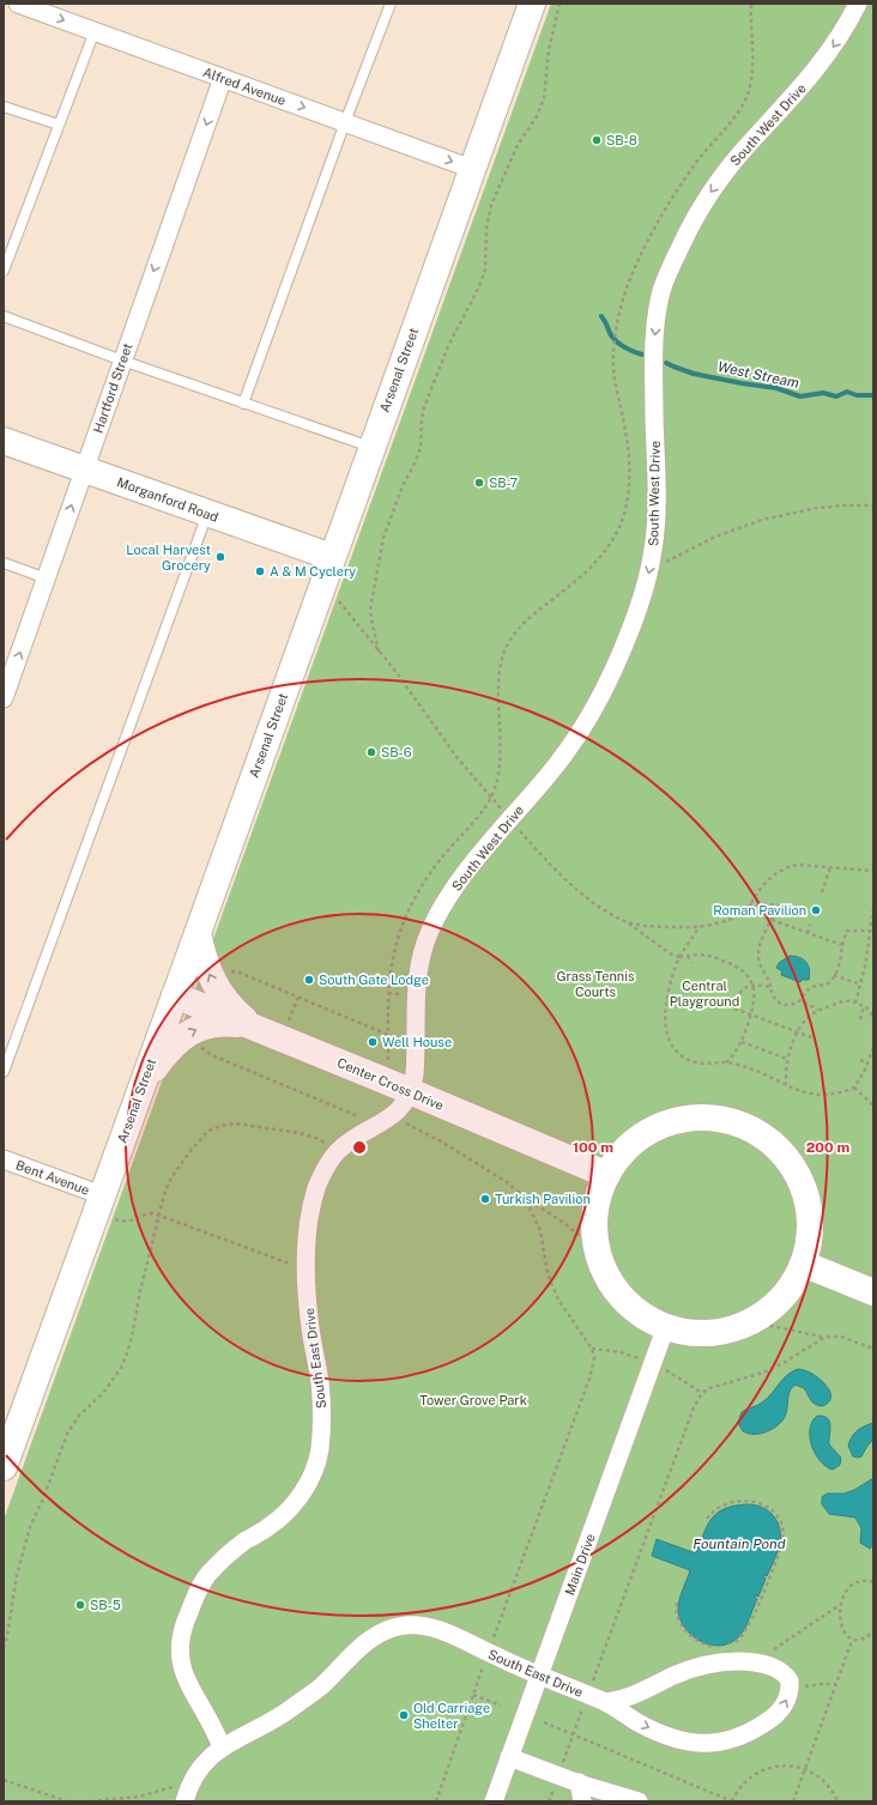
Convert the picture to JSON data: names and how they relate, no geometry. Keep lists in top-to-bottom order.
{
  "streets": {
    "street": [
      "Alfred Avenue",
      "South West Drive",
      "Arsenal Street",
      "Hartford Street",
      "Morganford Road",
      "Center Cross Drive",
      "Bent Avenue",
      "South East Drive",
      "Main Drive"
    ]
  },
  "crossings": [
    ["Alfred Avenue", "Arsenal Street"],
    ["Alfred Avenue", "Hartford Street"],
    ["South West Drive", "Center Cross Drive"],
    ["South West Drive", "South East Drive"],
    ["Arsenal Street", "Morganford Road"],
    ["Arsenal Street", "Center Cross Drive"],
    ["Arsenal Street", "Bent Avenue"],
    ["Hartford Street", "Morganford Road"],
    ["Center Cross Drive", "South East Drive"],
    ["South East Drive", "Main Drive"]
  ],
  "one_way": ["Alfred Avenue", "South West Drive"],
  "water": ["West Stream", "Fountain Pond"],
  "parks": ["Grass Tennis Courts", "Central Playground", "Tower Grove Park"],
  "places": [
    "SB-8",
    "SB-7",
    "Local Harvest Grocery",
    "A & M Cyclery",
    "SB-6",
    "Roman Pavilion",
    "South Gate Lodge",
    "Well House",
    "Turkish Pavilion",
    "SB-5",
    "Old Carriage Shelter"
  ],
  "rings": ["100 m", "200 m"]
}
